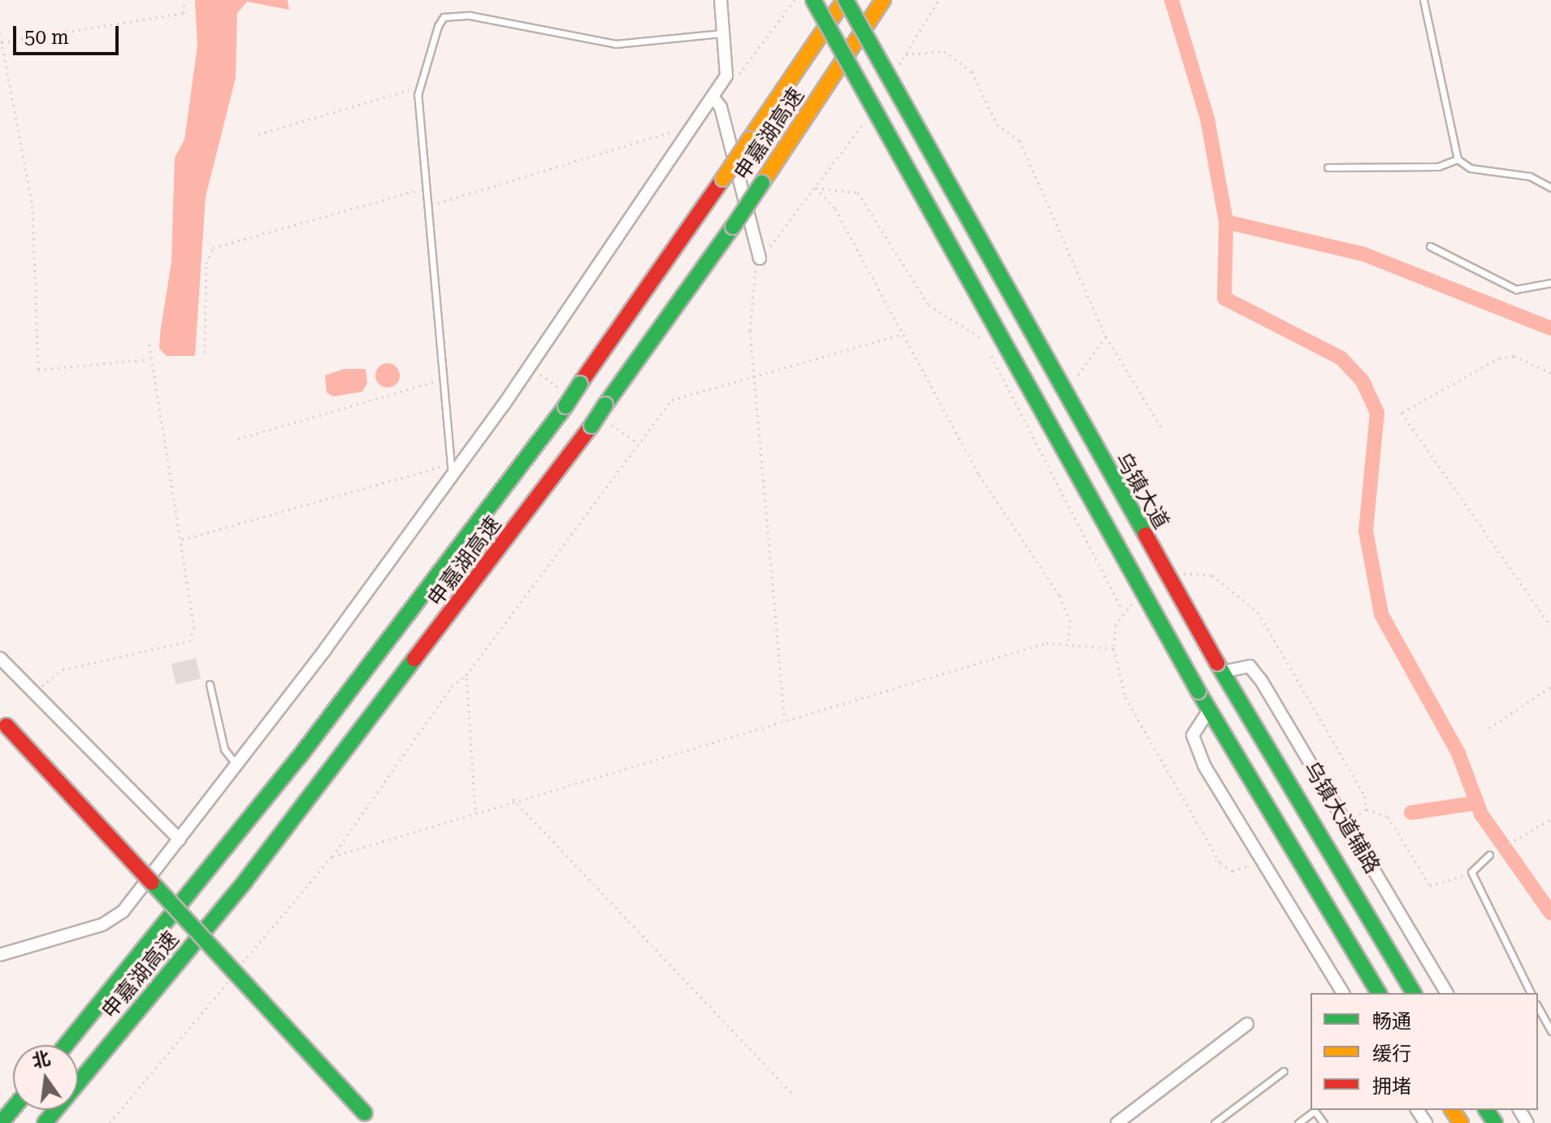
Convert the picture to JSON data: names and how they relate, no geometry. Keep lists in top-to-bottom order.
{
  "streets": {
    "main road": ["申嘉湖高速", "乌镇大道"],
    "street": ["乌镇大道辅路"]
  },
  "crossings": [
    ["申嘉湖高速", "乌镇大道"],
    ["乌镇大道", "乌镇大道辅路"]
  ],
  "legend": ["畅通", "缓行", "拥堵"],
  "scale_bar": "50 m",
  "north": "top"
}
